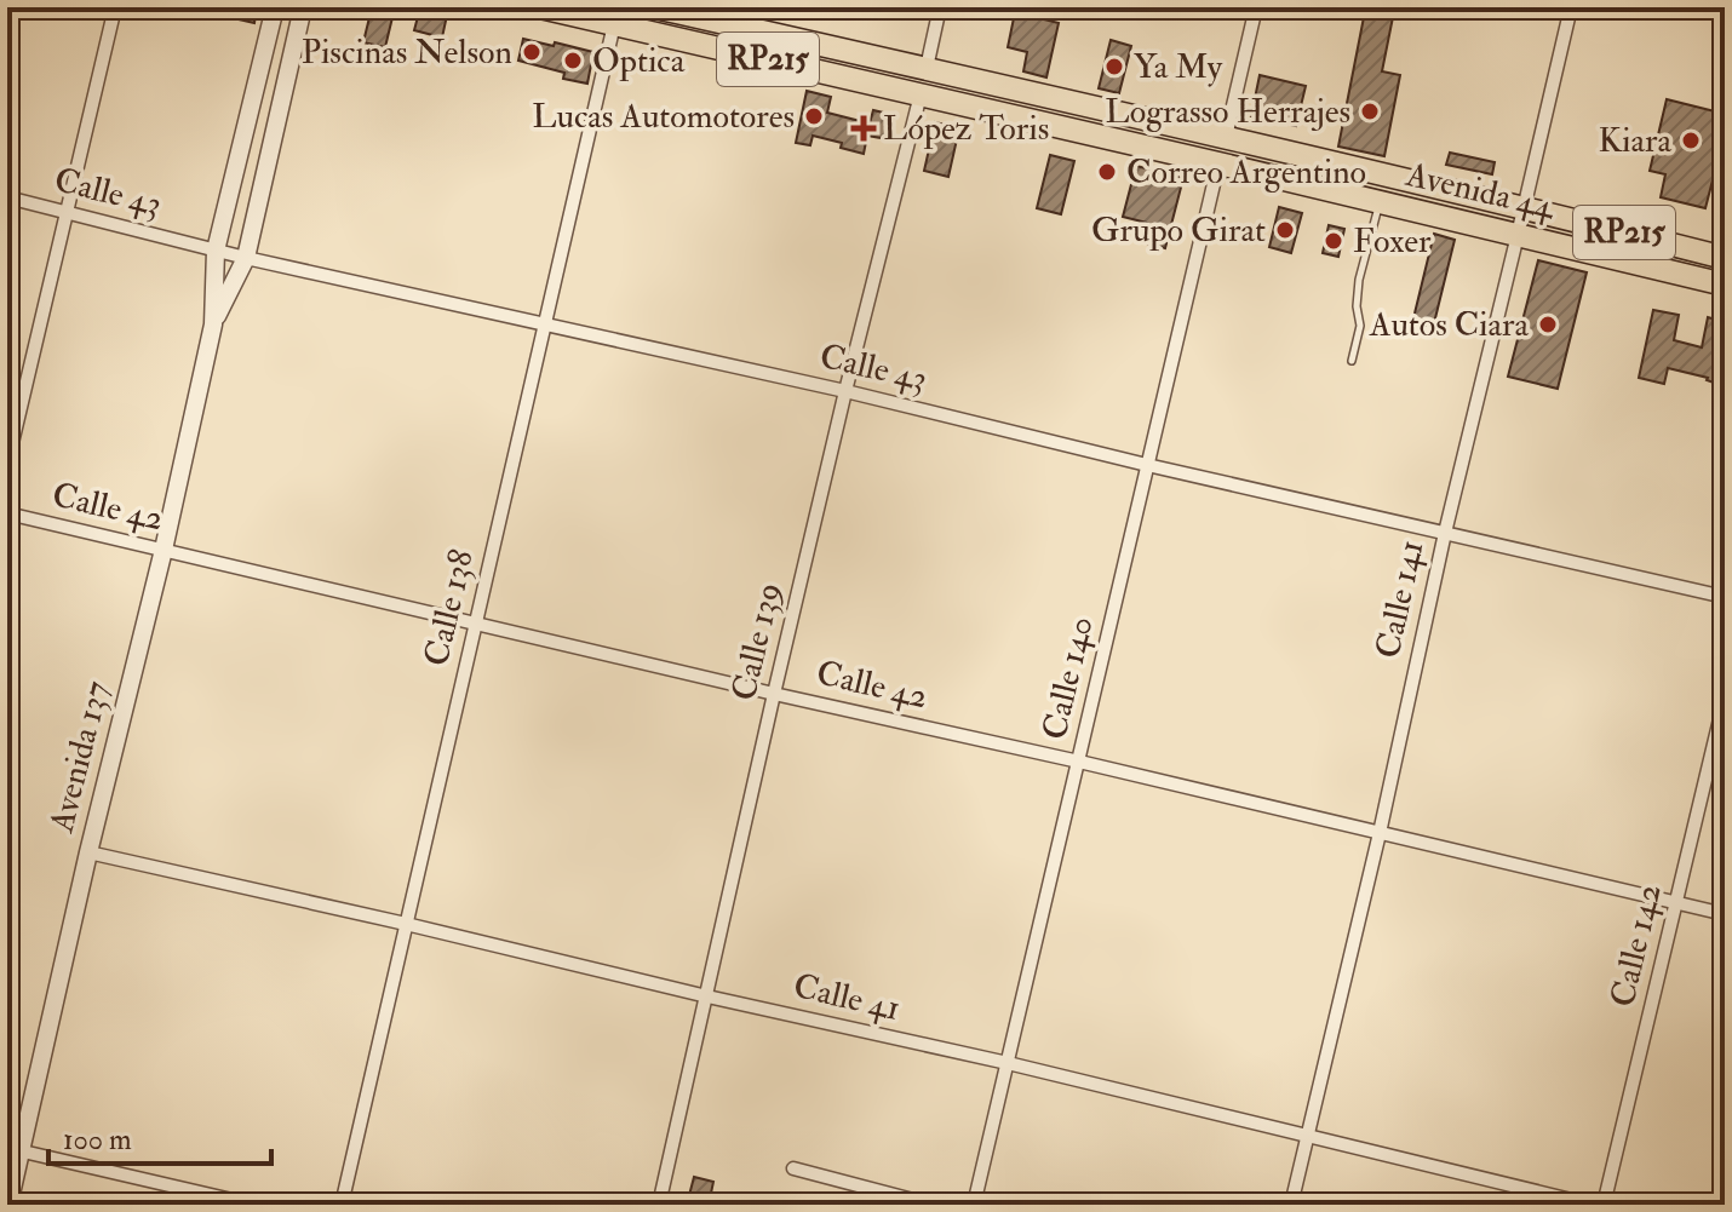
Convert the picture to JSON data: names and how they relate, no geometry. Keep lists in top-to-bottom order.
{
  "streets": {
    "highway": ["RP215", "Avenida 44"],
    "street": [
      "Calle 43",
      "Calle 42",
      "Calle 141",
      "Calle 138",
      "Calle 139",
      "Calle 140",
      "Avenida 137",
      "Calle 142",
      "Calle 41"
    ]
  },
  "crossings": [
    ["Avenida 44", "Calle 141"],
    ["Avenida 44", "Calle 138"],
    ["Avenida 44", "Calle 139"],
    ["Avenida 44", "Calle 140"],
    ["Calle 43", "Calle 141"],
    ["Calle 43", "Calle 138"],
    ["Calle 43", "Calle 139"],
    ["Calle 43", "Calle 140"],
    ["Calle 43", "Avenida 137"],
    ["Calle 42", "Calle 141"],
    ["Calle 42", "Calle 138"],
    ["Calle 42", "Calle 139"],
    ["Calle 42", "Calle 140"],
    ["Calle 42", "Avenida 137"],
    ["Calle 42", "Calle 142"],
    ["Calle 141", "Calle 41"],
    ["Calle 138", "Calle 41"],
    ["Calle 139", "Calle 41"],
    ["Calle 140", "Calle 41"],
    ["Avenida 137", "Calle 41"]
  ],
  "places": {
    "other": [
      "Piscinas Nelson",
      "Optica",
      "Ya My",
      "Lograsso Herrajes",
      "Lucas Automotores",
      "Kiara",
      "Correo Argentino",
      "Grupo Girat",
      "Foxer",
      "Autos Ciara"
    ],
    "health": ["López Toris"]
  },
  "scale_bar": "100 m"
}
